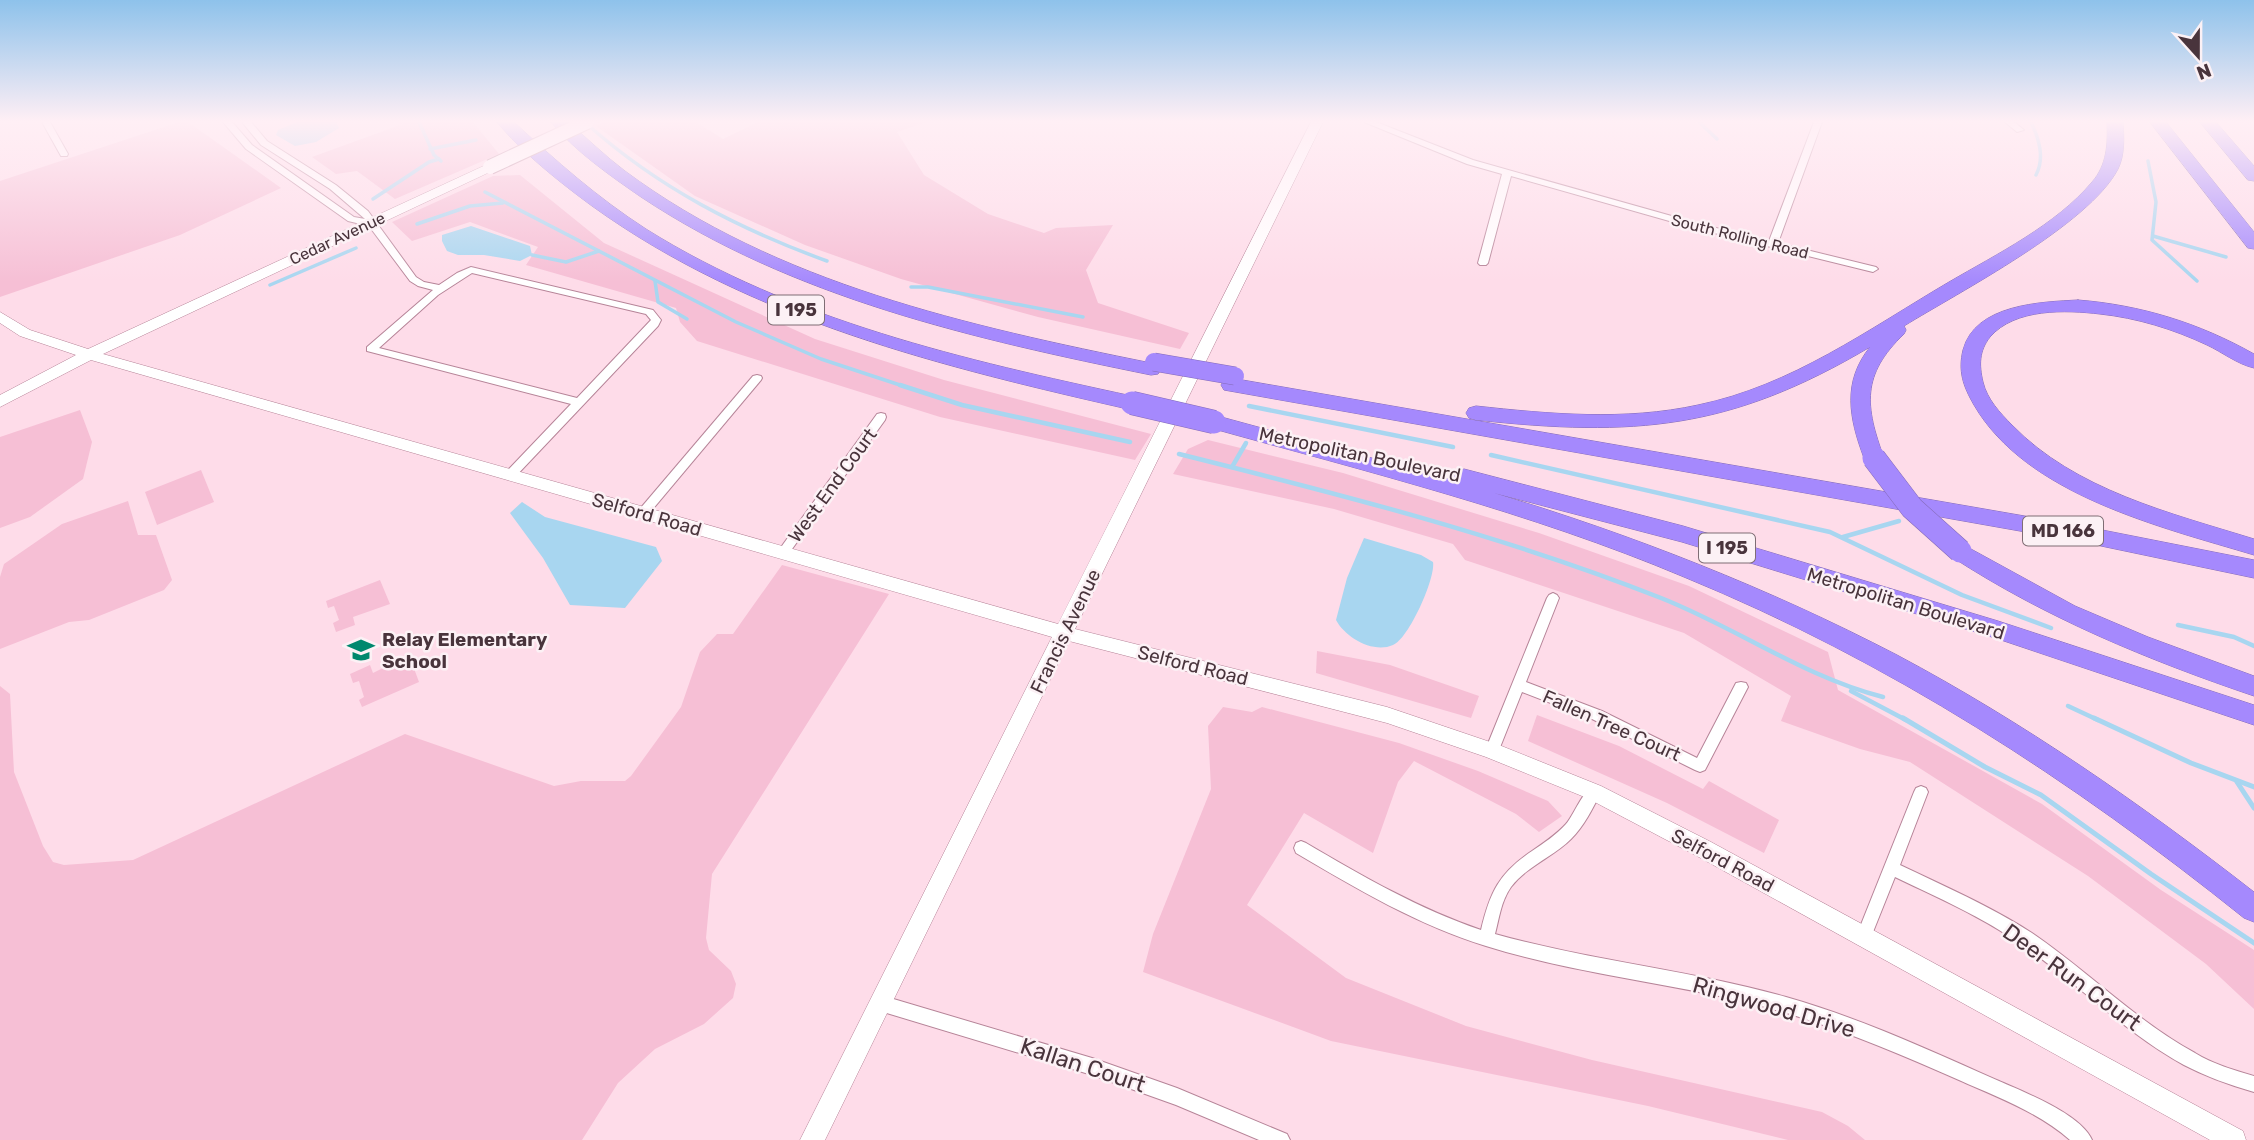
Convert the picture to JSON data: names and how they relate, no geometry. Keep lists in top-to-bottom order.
{
  "streets": {
    "highway": ["I 195", "Metropolitan Boulevard", "MD 166"],
    "street": [
      "South Rolling Road",
      "Cedar Avenue",
      "West End Court",
      "Selford Road",
      "Francis Avenue",
      "Fallen Tree Court",
      "Deer Run Court",
      "Ringwood Drive",
      "Kallan Court"
    ]
  },
  "crossings": [
    ["Cedar Avenue", "Selford Road"],
    ["I 195", "MD 166"],
    ["West End Court", "Selford Road"],
    ["Selford Road", "Francis Avenue"],
    ["Selford Road", "Fallen Tree Court"],
    ["Francis Avenue", "Kallan Court"]
  ],
  "places": {
    "school or university": ["Relay Elementary School"]
  },
  "north": "bottom"
}
